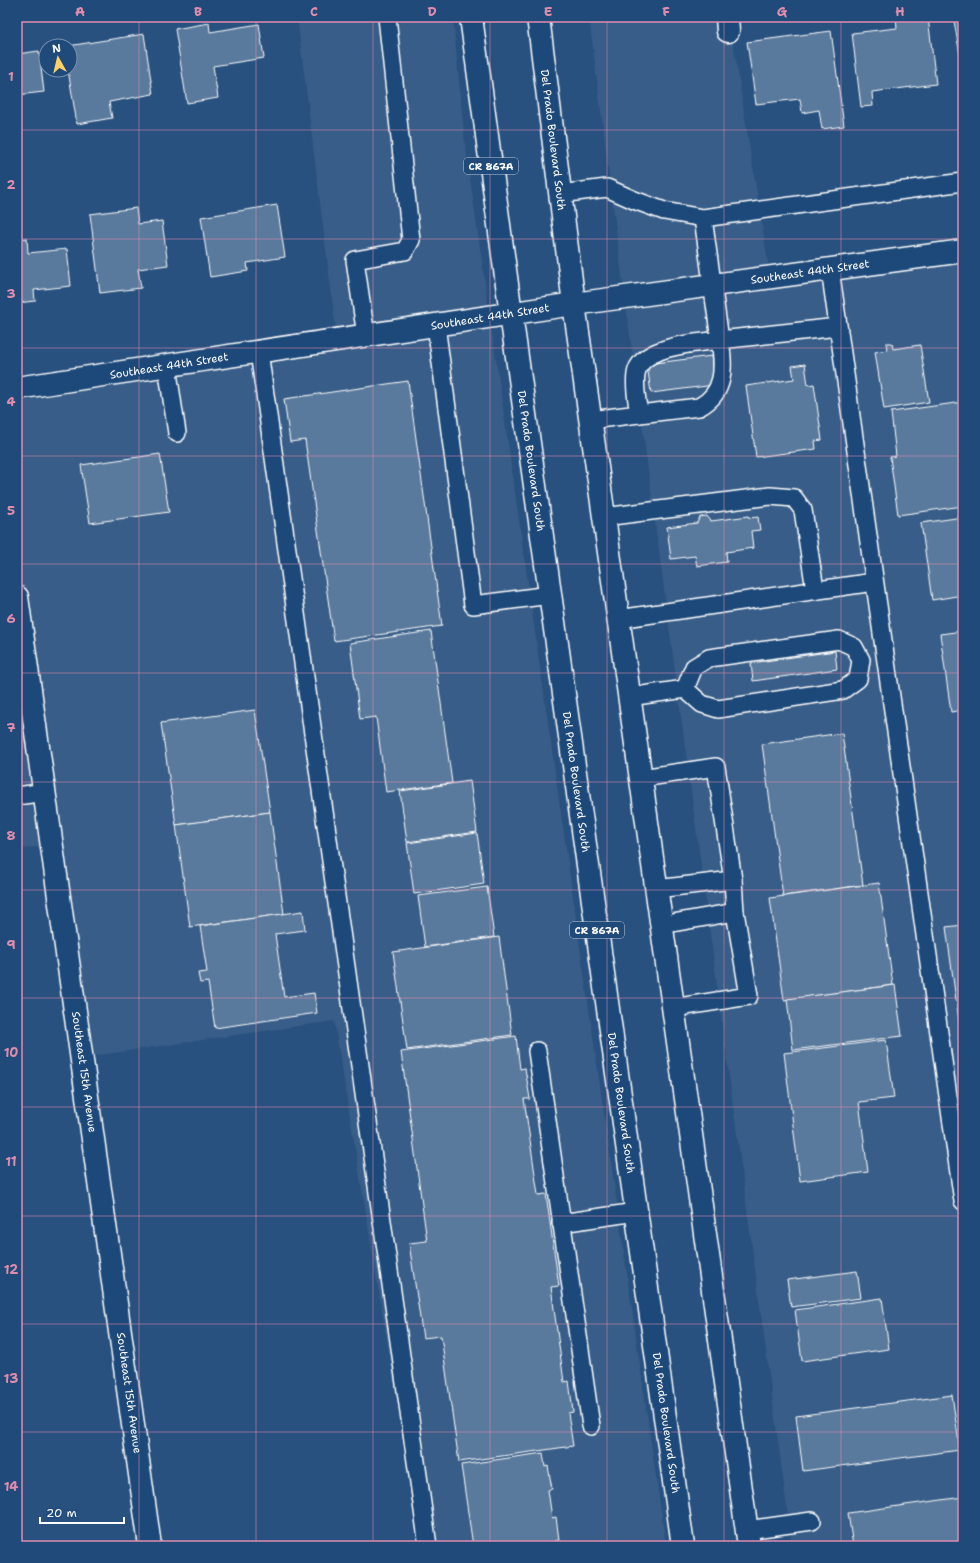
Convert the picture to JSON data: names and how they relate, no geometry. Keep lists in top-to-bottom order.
{
  "streets": {
    "main road": [
      "Del Prado Boulevard South",
      "CR 867A",
      "Southeast 44th Street",
      "Southeast 15th Avenue"
    ]
  },
  "crossings": [
    ["Del Prado Boulevard South", "Southeast 44th Street"]
  ],
  "scale_bar": "20 m",
  "north": "top",
  "grid": {
    "columns": [
      "A",
      "B",
      "C",
      "D",
      "E",
      "F",
      "G",
      "H"
    ],
    "rows": [
      "1",
      "2",
      "3",
      "4",
      "5",
      "6",
      "7",
      "8",
      "9",
      "10",
      "11",
      "12",
      "13",
      "14"
    ]
  }
}
